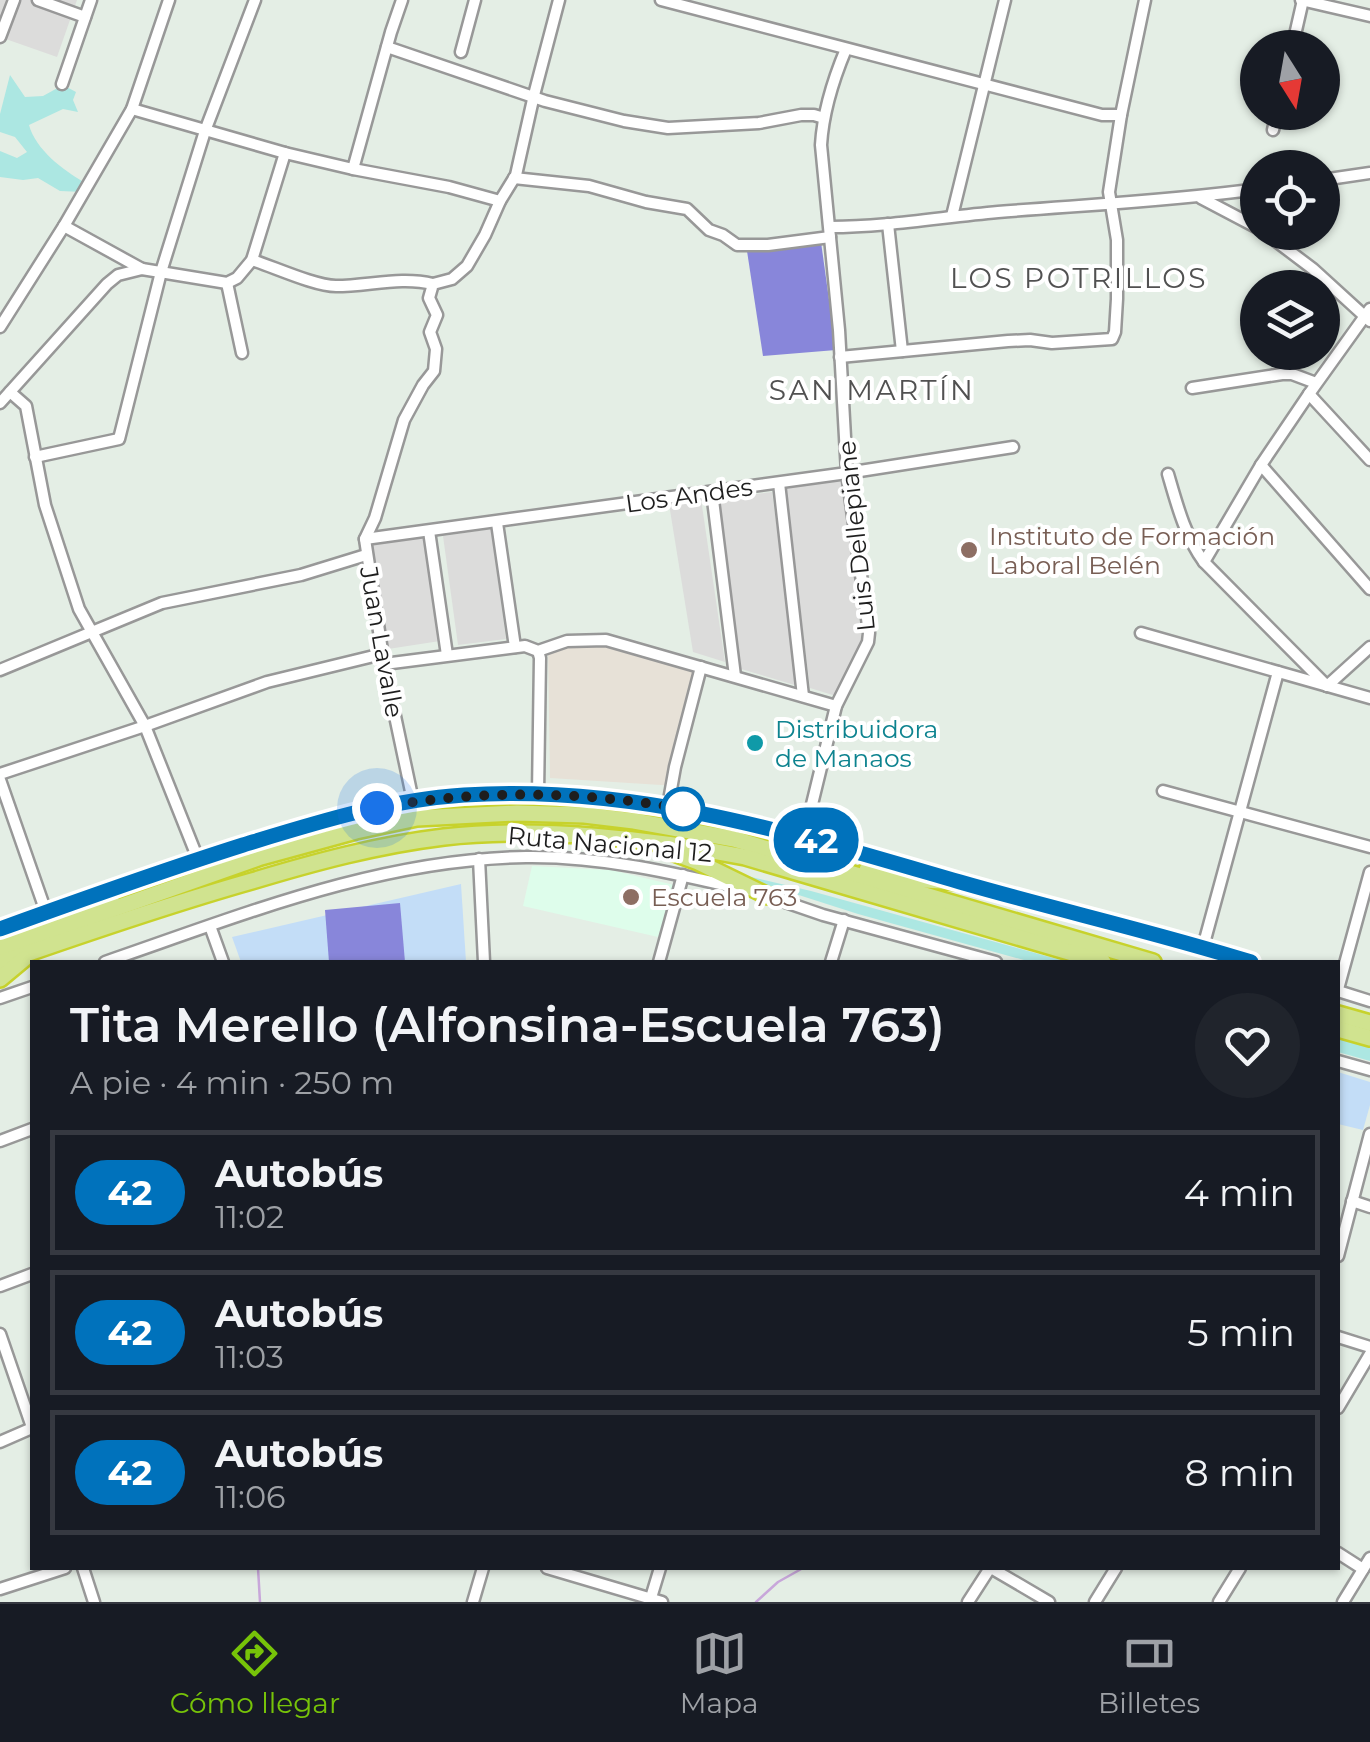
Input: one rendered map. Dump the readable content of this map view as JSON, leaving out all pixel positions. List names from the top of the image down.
{
  "streets": {
    "highway": ["Ruta Nacional 12"],
    "street": ["Los Andes", "Luis Dellepiane", "Juan Lavalle"]
  },
  "crossings": [
    ["Los Andes", "Luis Dellepiane"],
    ["Los Andes", "Juan Lavalle"]
  ],
  "districts": ["LOS POTRILLOS", "SAN MARTÍN"],
  "places": ["Instituto de Formación Laboral Belén", "Distribuidora de Manaos", "Escuela 763"],
  "lines": ["bus line 42"],
  "north": "bottom",
  "page": {
    "on_map": "42",
    "heading": ["Tita Merello (Alfonsina-Escuela 763)", "A pie · 4 min · 250 m"],
    "list": [
      {
        "mark": "42",
        "name": "Autobús",
        "note": "11:02",
        "value": "4 min"
      },
      {
        "mark": "42",
        "name": "Autobús",
        "note": "11:03",
        "value": "5 min"
      },
      {
        "mark": "42",
        "name": "Autobús",
        "note": "11:06",
        "value": "8 min"
      }
    ],
    "tabs": ["Cómo llegar", "Mapa", "Billetes"]
  }
}
